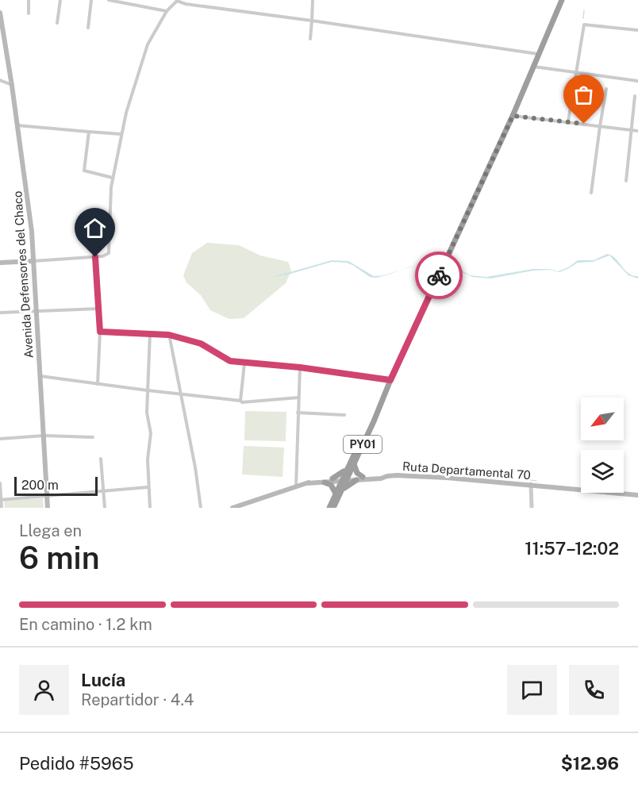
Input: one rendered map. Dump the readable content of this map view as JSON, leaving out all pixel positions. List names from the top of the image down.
{
  "streets": {
    "highway": ["PY01"],
    "main road": ["Avenida Defensores del Chaco", "Ruta Departamental 70"]
  },
  "crossings": [
    ["PY01", "Ruta Departamental 70"]
  ],
  "scale_bar": "200 m",
  "north": "bottom left",
  "page": {
    "scale": "200 m",
    "heading": ["6 min", "Llega en", "11:57–12:02"],
    "panel": [
      "Lucía",
      "Repartidor · 4.4",
      "Pedido #5965",
      "$12.96"
    ],
    "bar": "En camino · 1.2 km"
  }
}
